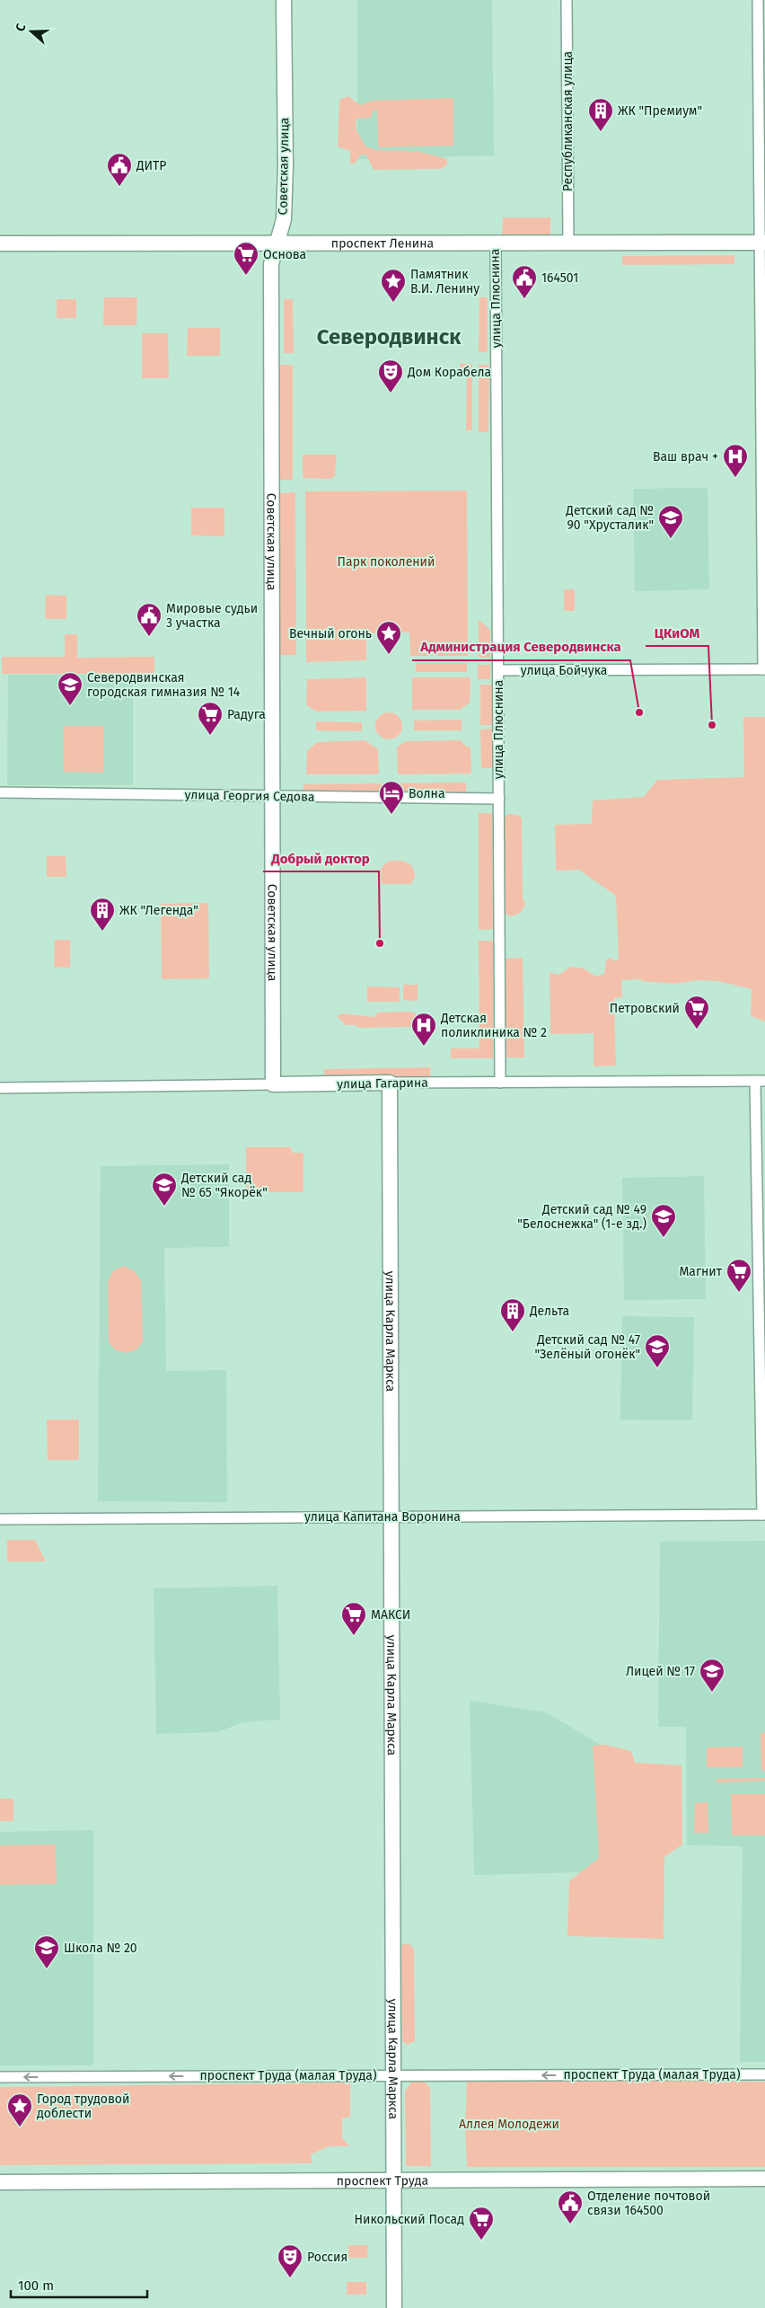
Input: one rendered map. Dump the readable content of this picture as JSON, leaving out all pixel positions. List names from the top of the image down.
{
  "streets": {
    "street": [
      "Республиканская улица",
      "Советская улица",
      "проспект Ленина",
      "улица Плюснина",
      "улица Бойчука",
      "улица Георгия Седова",
      "улица Гагарина",
      "улица Карла Маркса",
      "улица Капитана Воронина",
      "проспект Труда (малая Труда)",
      "проспект Труда"
    ]
  },
  "crossings": [
    ["Республиканская улица", "проспект Ленина"],
    ["Советская улица", "проспект Ленина"],
    ["Советская улица", "улица Георгия Седова"],
    ["Советская улица", "улица Гагарина"],
    ["проспект Ленина", "улица Плюснина"],
    ["улица Плюснина", "улица Бойчука"],
    ["улица Плюснина", "улица Георгия Седова"],
    ["улица Плюснина", "улица Гагарина"],
    ["улица Гагарина", "улица Карла Маркса"],
    ["улица Карла Маркса", "улица Капитана Воронина"],
    ["улица Карла Маркса", "проспект Труда (малая Труда)"],
    ["улица Карла Маркса", "проспект Труда"]
  ],
  "one_way": ["проспект Труда (малая Труда)"],
  "districts": ["Северодвинск"],
  "parks": ["Парк поколений", "Аллея Молодежи"],
  "places": {
    "building": ["ЖК \"Премиум\"", "ЖК \"Легенда\"", "Дельта"],
    "public building": [
      "ДИТР",
      "164501",
      "Мировые судьи 3 участка",
      "Отделение почтовой связи 164500"
    ],
    "supermarket": [
      "Основа",
      "Радуга",
      "Петровский",
      "Магнит",
      "МАКСИ",
      "Никольский Посад"
    ],
    "place": ["Памятник В.И. Ленину", "Вечный огонь", "Город трудовой доблести"],
    "theatre": ["Дом Корабела", "Россия"],
    "hospital": ["Ваш врач +", "Детская поликлиника № 2"],
    "school or university": [
      "Детский сад № 90 \"Хрусталик\"",
      "Северодвинская городская гимназия № 14",
      "Детский сад № 65 \"Якорёк\"",
      "Детский сад № 49 \"Белоснежка\" (1-е зд.)",
      "Детский сад № 47 \"Зелёный огонёк\"",
      "Лицей № 17",
      "Школа № 20"
    ],
    "other": ["Администрация Северодвинска", "ЦКиОМ", "Добрый доктор"],
    "hotel": ["Волна"]
  },
  "scale_bar": "100 m",
  "north": "left"
}
